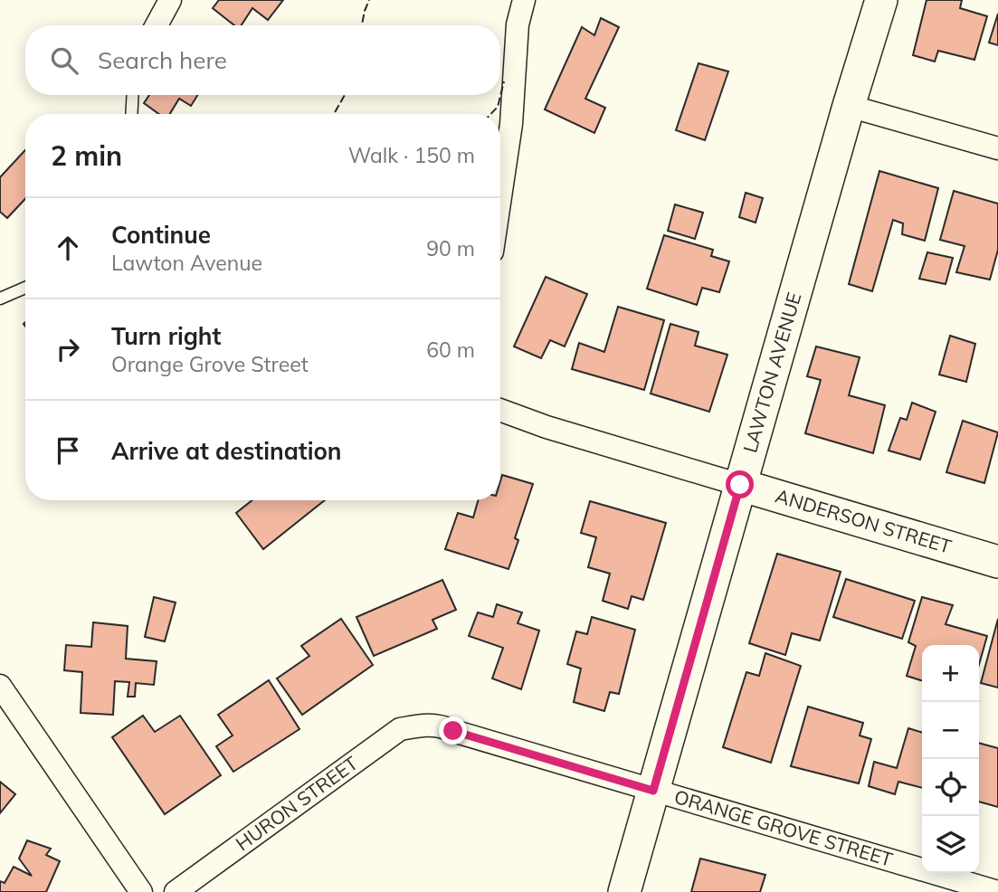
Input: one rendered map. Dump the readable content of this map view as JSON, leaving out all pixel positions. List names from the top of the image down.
{
  "streets": {
    "street": [
      "LAWTON AVENUE",
      "ANDERSON STREET",
      "HURON STREET",
      "ORANGE GROVE STREET"
    ]
  },
  "crossings": [
    ["LAWTON AVENUE", "ANDERSON STREET"],
    ["LAWTON AVENUE", "ORANGE GROVE STREET"],
    ["HURON STREET", "ORANGE GROVE STREET"]
  ],
  "page": {
    "search": "Search here",
    "heading": ["2 min", "Walk · 150 m"],
    "list": [
      ["Continue", "Lawton Avenue", "90 m"],
      ["Turn right", "Orange Grove Street", "60 m"],
      "Arrive at destination"
    ],
    "map_buttons": ["+", "−"]
  }
}
